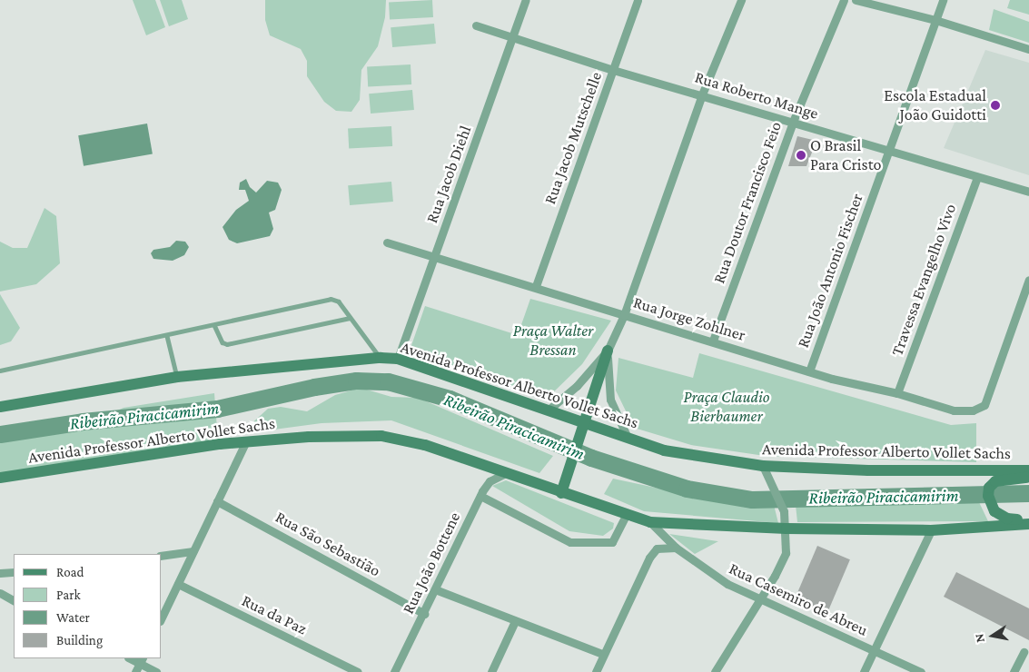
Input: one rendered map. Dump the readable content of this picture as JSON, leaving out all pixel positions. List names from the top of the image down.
{
  "streets": {
    "main road": ["Avenida Professor Alberto Vollet Sachs"],
    "street": [
      "Rua Roberto Mange",
      "Rua Jacob Mutschelle",
      "Rua Jacob Diehl",
      "Rua Doutor Francisco Feio",
      "Rua João Antonio Fischer",
      "Travessa Evangelho Vivo",
      "Rua Jorge Zohlner",
      "Rua São Sebastião",
      "Rua João Bottene",
      "Rua Casemiro de Abreu",
      "Rua da Paz"
    ]
  },
  "crossings": [
    ["Rua Roberto Mange", "Rua Jacob Mutschelle"],
    ["Rua Roberto Mange", "Rua Jacob Diehl"],
    ["Rua Roberto Mange", "Rua Doutor Francisco Feio"],
    ["Rua Roberto Mange", "Rua João Antonio Fischer"],
    ["Rua Roberto Mange", "Travessa Evangelho Vivo"],
    ["Rua Jacob Mutschelle", "Rua Jorge Zohlner"],
    ["Rua Jacob Diehl", "Rua Jorge Zohlner"],
    ["Rua Jacob Diehl", "Avenida Professor Alberto Vollet Sachs"],
    ["Rua Doutor Francisco Feio", "Rua Jorge Zohlner"],
    ["Rua João Antonio Fischer", "Rua Jorge Zohlner"],
    ["Travessa Evangelho Vivo", "Rua Jorge Zohlner"],
    ["Avenida Professor Alberto Vollet Sachs", "Rua João Bottene"],
    ["Avenida Professor Alberto Vollet Sachs", "Rua Casemiro de Abreu"],
    ["Rua São Sebastião", "Rua João Bottene"]
  ],
  "water": ["Ribeirão Piracicamirim"],
  "parks": ["Praça Walter Bressan", "Praça Claudio Bierbaumer"],
  "places": ["Escola Estadual João Guidotti", "O Brasil Para Cristo"],
  "legend": [
    "Road",
    "Park",
    "Water",
    "Building"
  ],
  "north": "left"
}
